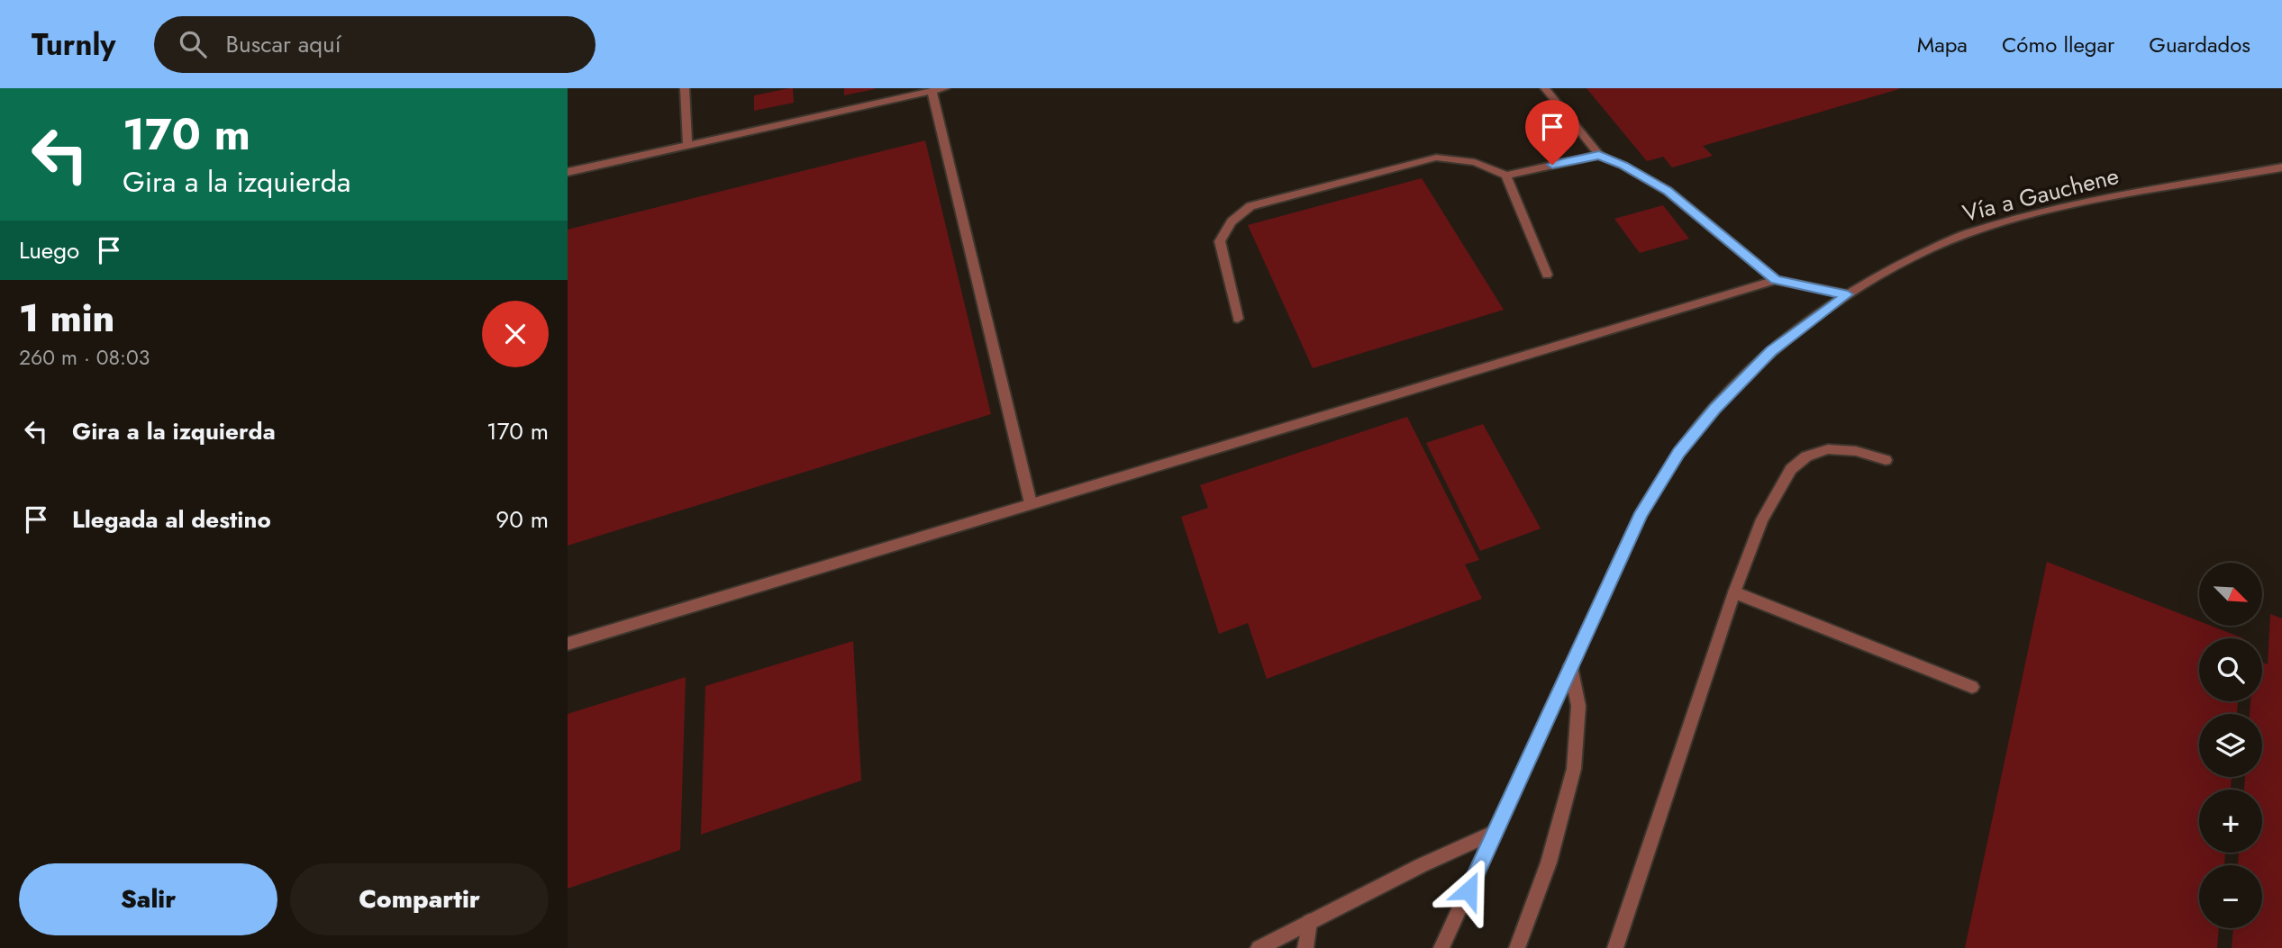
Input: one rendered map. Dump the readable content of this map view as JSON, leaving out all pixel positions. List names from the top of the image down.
{
  "streets": {
    "street": ["Vía a Gauchene"]
  },
  "north": "bottom right",
  "page": {
    "header": "Turnly",
    "search": "Buscar aquí",
    "nav": ["Mapa", "Cómo llegar", "Guardados"],
    "turn": ["170 m", "Gira a la izquierda"],
    "then": "Luego",
    "heading": ["1 min", "260 m · 08:03"],
    "list": [
      {
        "name": "Gira a la izquierda",
        "value": "170 m"
      },
      {
        "name": "Llegada al destino",
        "value": "90 m"
      }
    ],
    "map_buttons": ["+", "−"],
    "buttons": ["Salir", "Compartir"]
  }
}
